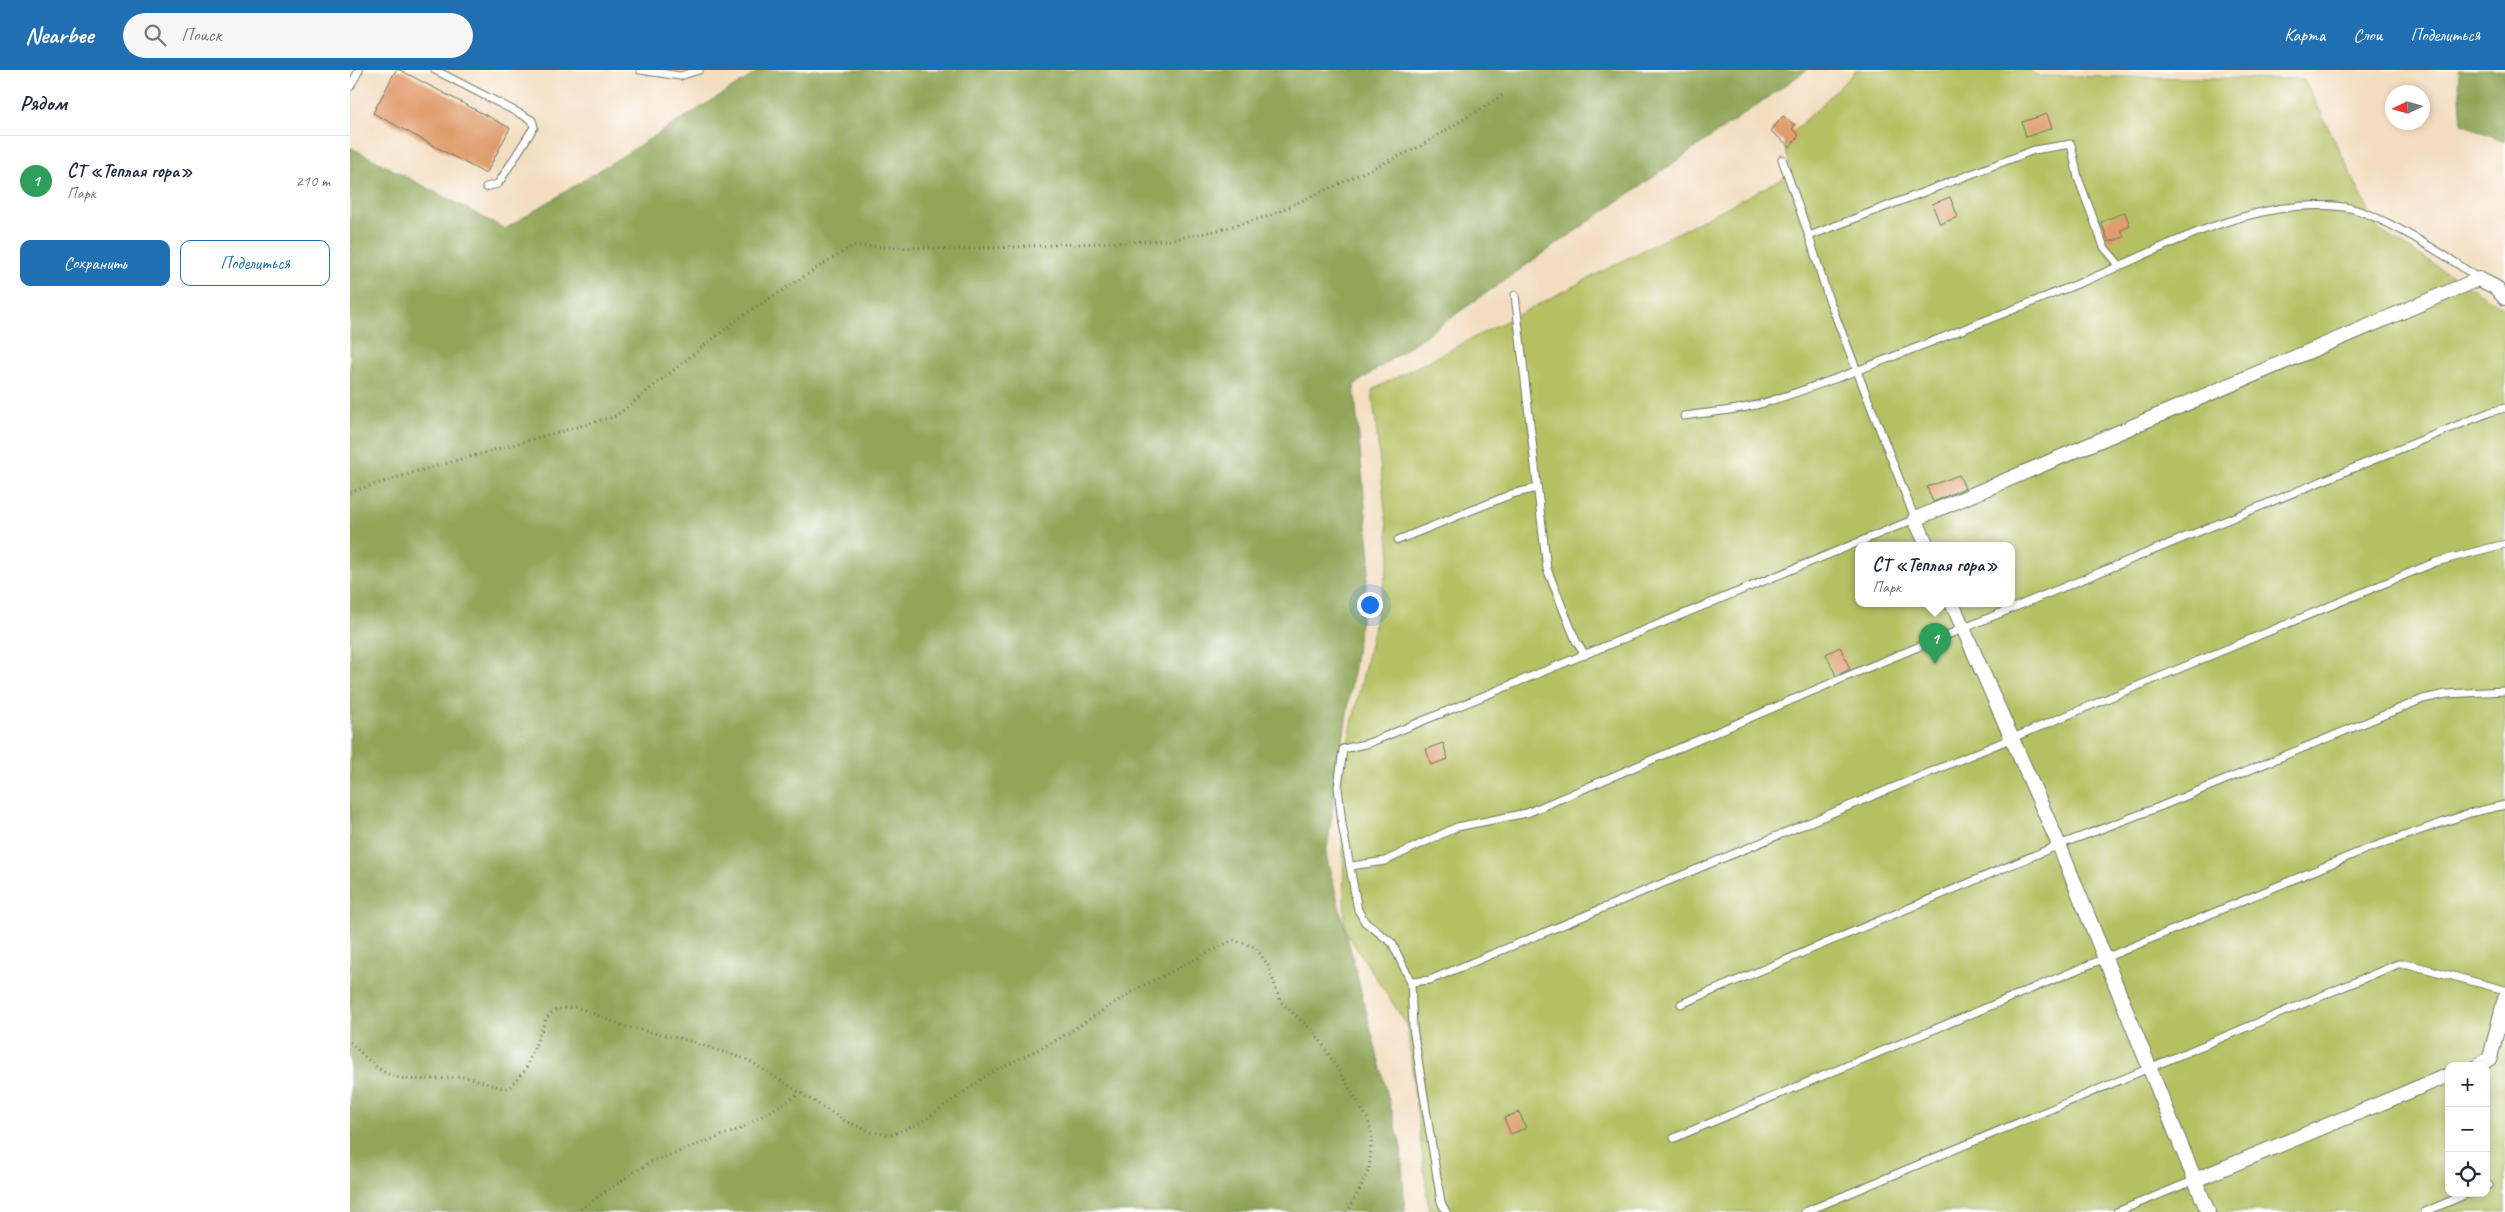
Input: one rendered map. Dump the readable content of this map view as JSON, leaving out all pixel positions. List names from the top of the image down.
{
  "north": "left",
  "page": {
    "header": "Nearbee",
    "search": "Поиск",
    "nav": ["Карта", "Слои", "Поделиться"],
    "heading": "Рядом",
    "list": [
      {
        "mark": "1",
        "name": "СТ «Теплая гора»",
        "note": "Парк",
        "value": "210 m"
      }
    ],
    "buttons": ["Сохранить", "Поделиться"],
    "popup": ["СТ «Теплая гора»", "Парк"],
    "pins": "1",
    "map_buttons": ["+", "−"]
  }
}
